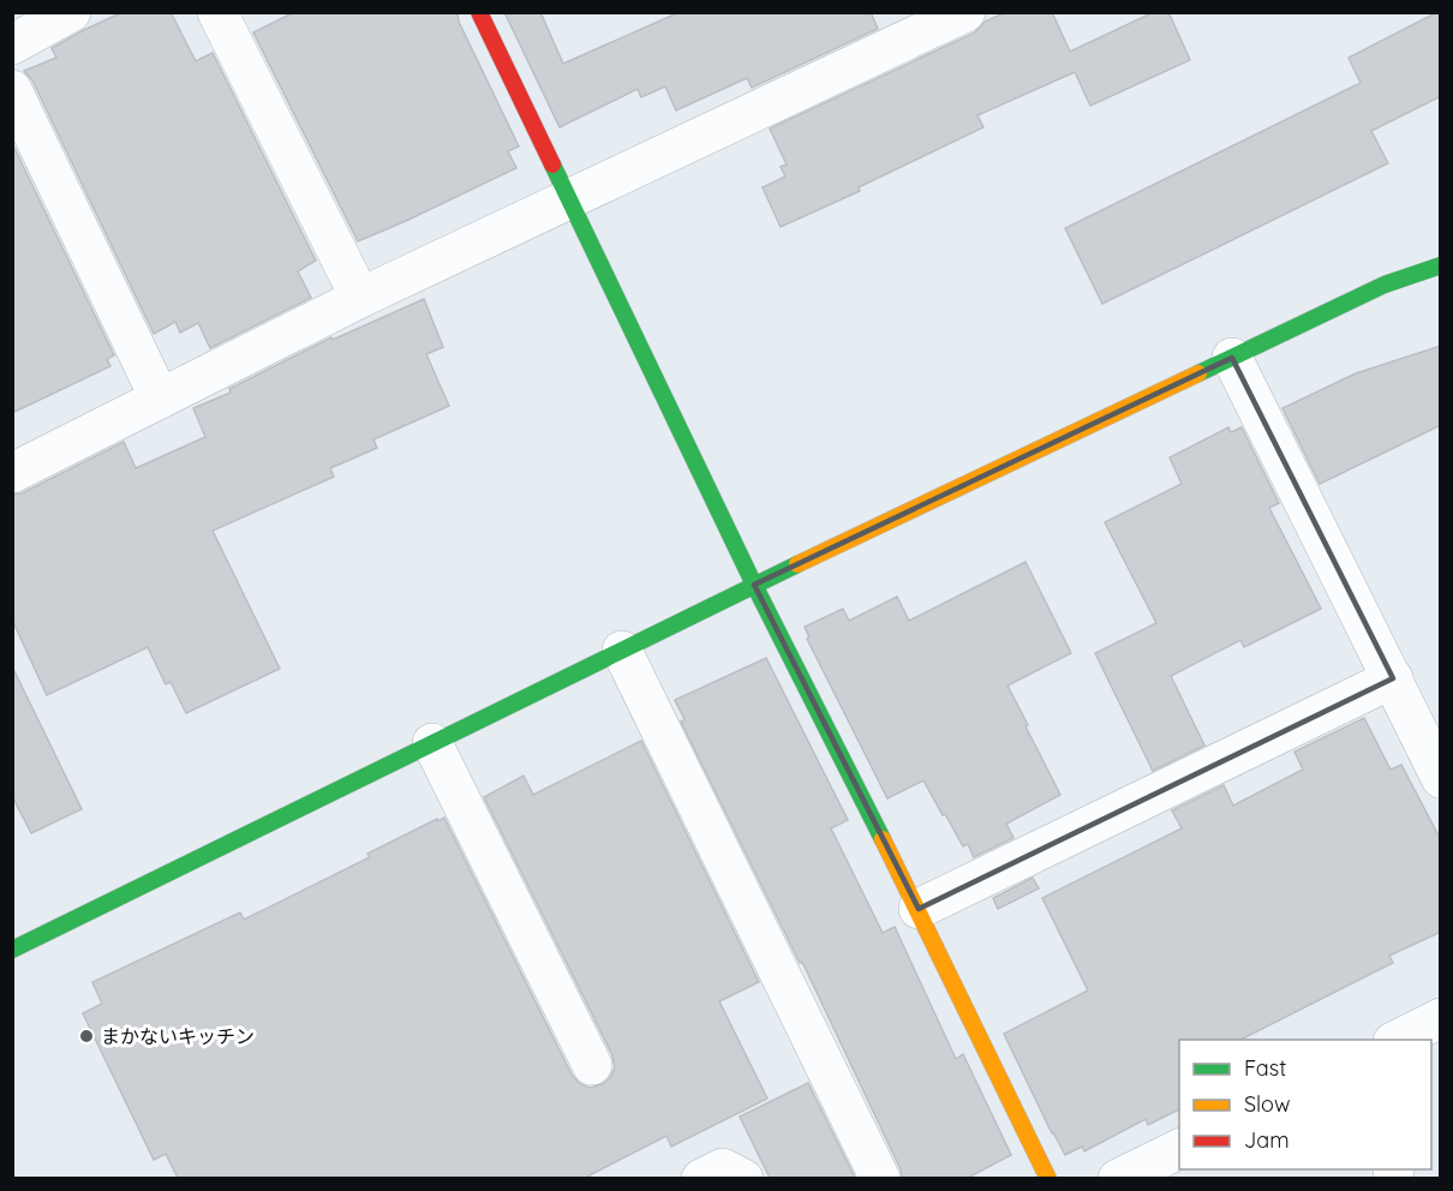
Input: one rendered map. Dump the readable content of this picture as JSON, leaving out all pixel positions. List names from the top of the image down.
{
  "places": ["まかないキッチン"],
  "legend": ["Fast", "Slow", "Jam"]
}
